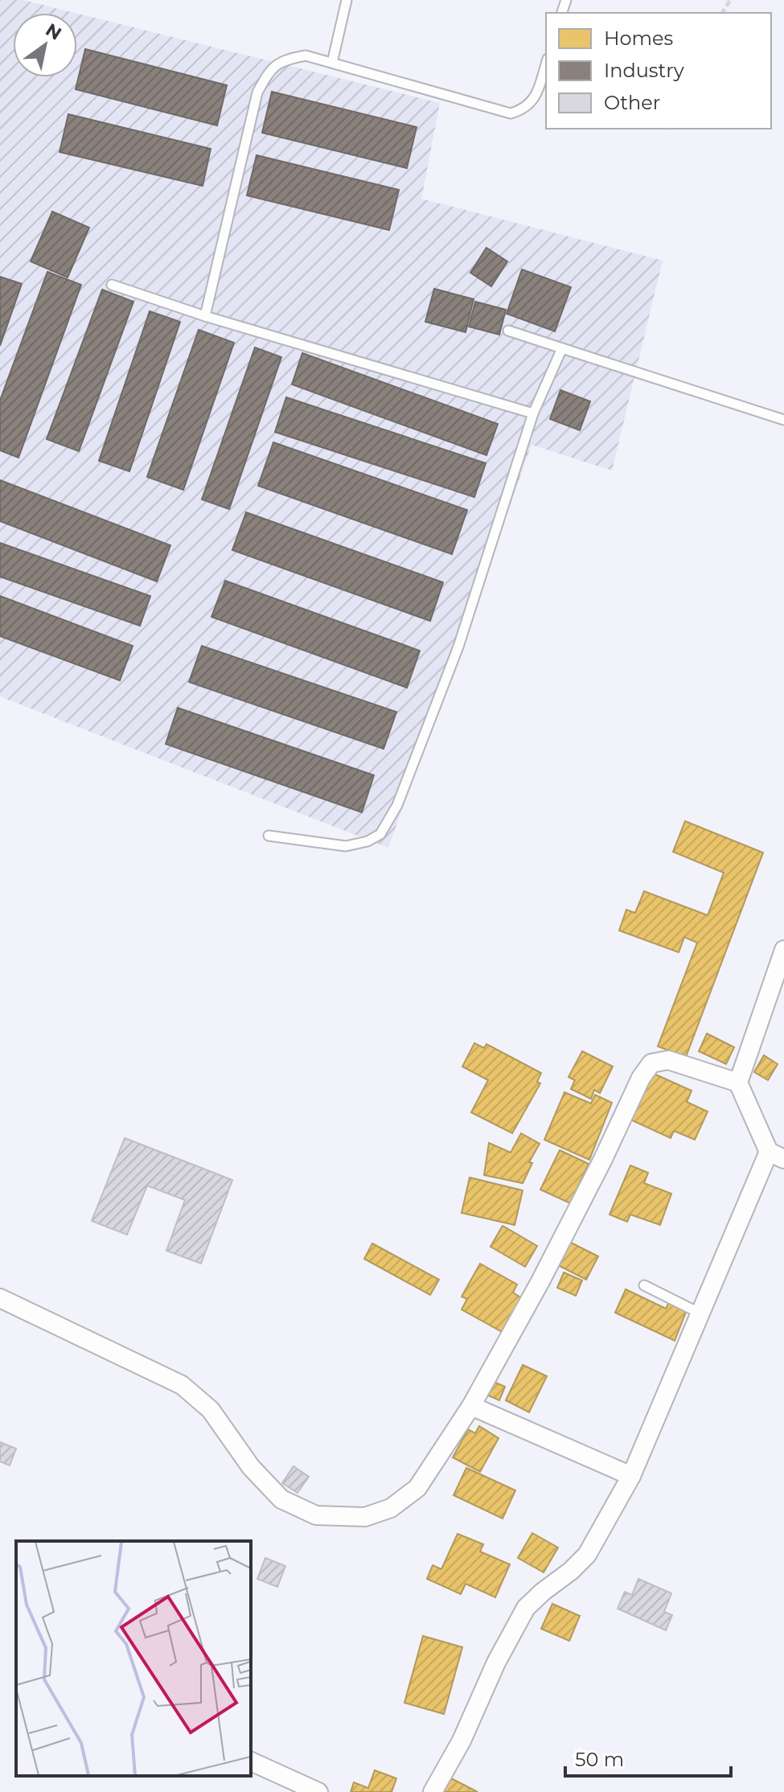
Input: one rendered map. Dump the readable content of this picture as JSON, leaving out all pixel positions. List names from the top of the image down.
{
  "legend": ["Homes", "Industry", "Other"],
  "scale_bar": "50 m",
  "north": "top right"
}
